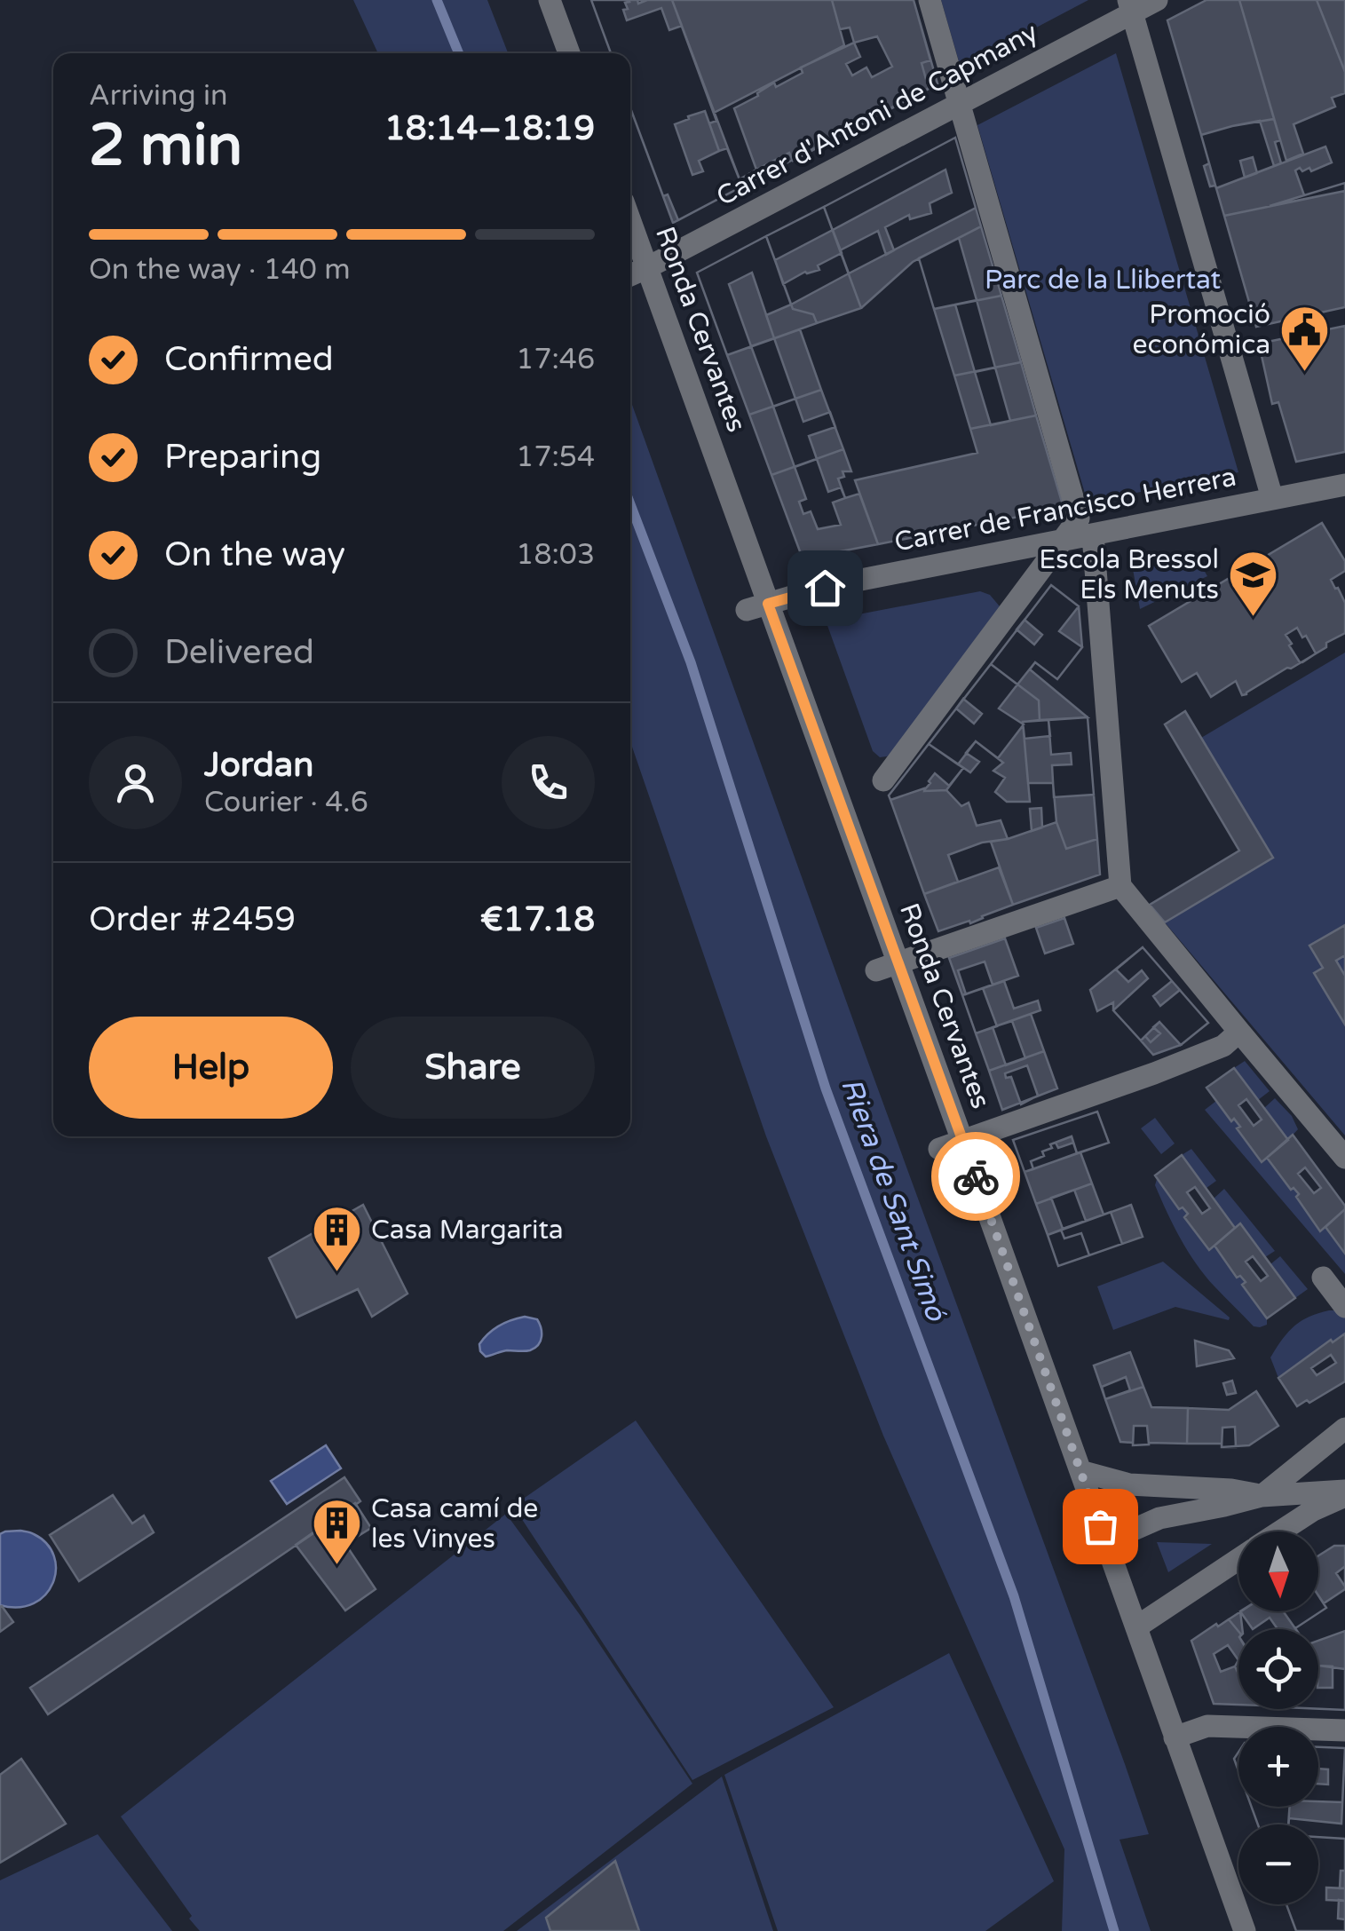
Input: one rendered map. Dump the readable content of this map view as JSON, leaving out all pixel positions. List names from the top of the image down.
{
  "streets": {
    "street": ["Carrer d'Antoni de Capmany", "Ronda Cervantes", "Carrer de Francisco Herrera"]
  },
  "crossings": [
    ["Carrer d'Antoni de Capmany", "Ronda Cervantes"],
    ["Ronda Cervantes", "Carrer de Francisco Herrera"]
  ],
  "water": ["Riera de Sant Simó"],
  "parks": ["Parc de la Llibertat"],
  "places": {
    "public building": ["Promoció económica"],
    "school or university": ["Escola Bressol Els Menuts"],
    "building": ["Casa Margarita", "Casa camí de les Vinyes"]
  },
  "north": "bottom",
  "page": {
    "heading": ["2 min", "Arriving in", "18:14–18:19"],
    "panel": [
      "Jordan",
      "Courier · 4.6",
      "Order #2459",
      "€17.18"
    ],
    "bar": "On the way · 140 m",
    "list": [
      ["Confirmed", "17:46"],
      ["Preparing", "17:54"],
      ["On the way", "18:03"],
      "Delivered"
    ],
    "buttons": ["Help", "Share"],
    "map_buttons": ["+", "−"]
  }
}
